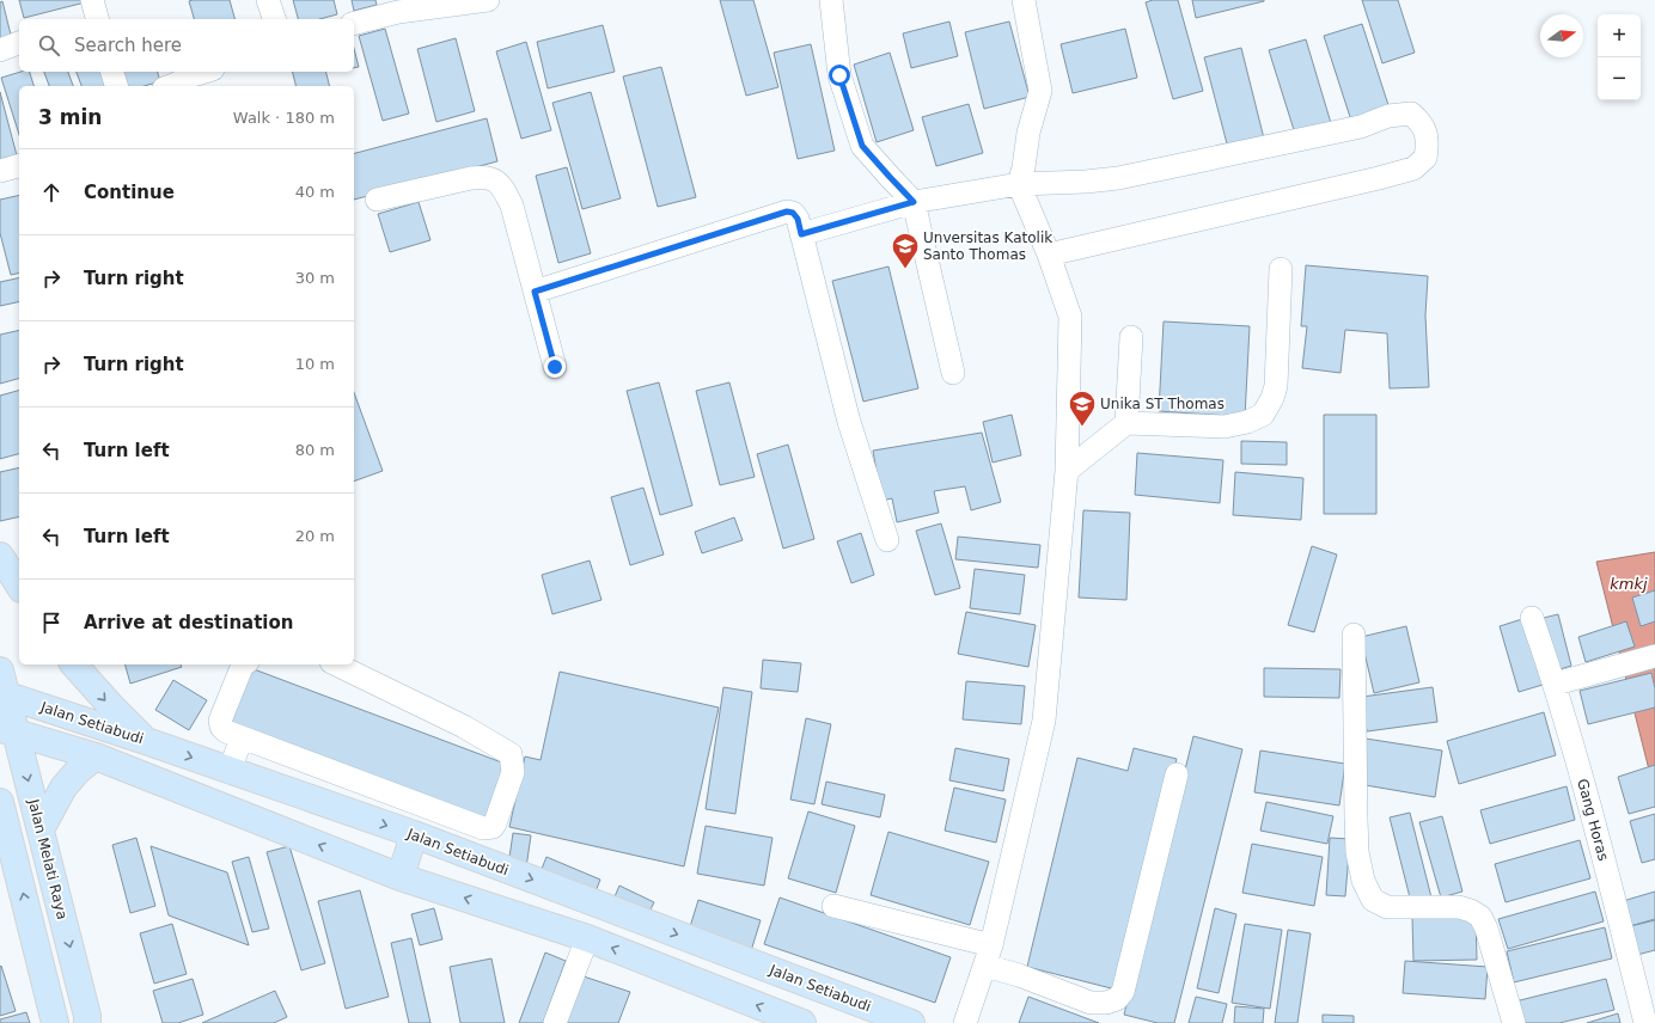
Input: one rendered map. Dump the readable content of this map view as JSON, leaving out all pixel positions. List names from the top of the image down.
{
  "streets": {
    "main road": ["Jalan Setiabudi", "Jalan Melati Raya"],
    "street": ["Gang Horas"]
  },
  "crossings": [
    ["Jalan Setiabudi", "Jalan Melati Raya"]
  ],
  "water": ["kmkj"],
  "places": {
    "school or university": ["Unversitas Katolik Santo Thomas", "Unika ST Thomas"]
  },
  "north": "right",
  "page": {
    "map_buttons": ["+", "−"],
    "search": "Search here",
    "heading": ["3 min", "Walk · 180 m"],
    "list": [
      ["Continue", "40 m"],
      ["Turn right", "30 m"],
      ["Turn right", "10 m"],
      ["Turn left", "80 m"],
      ["Turn left", "20 m"],
      "Arrive at destination"
    ]
  }
}
